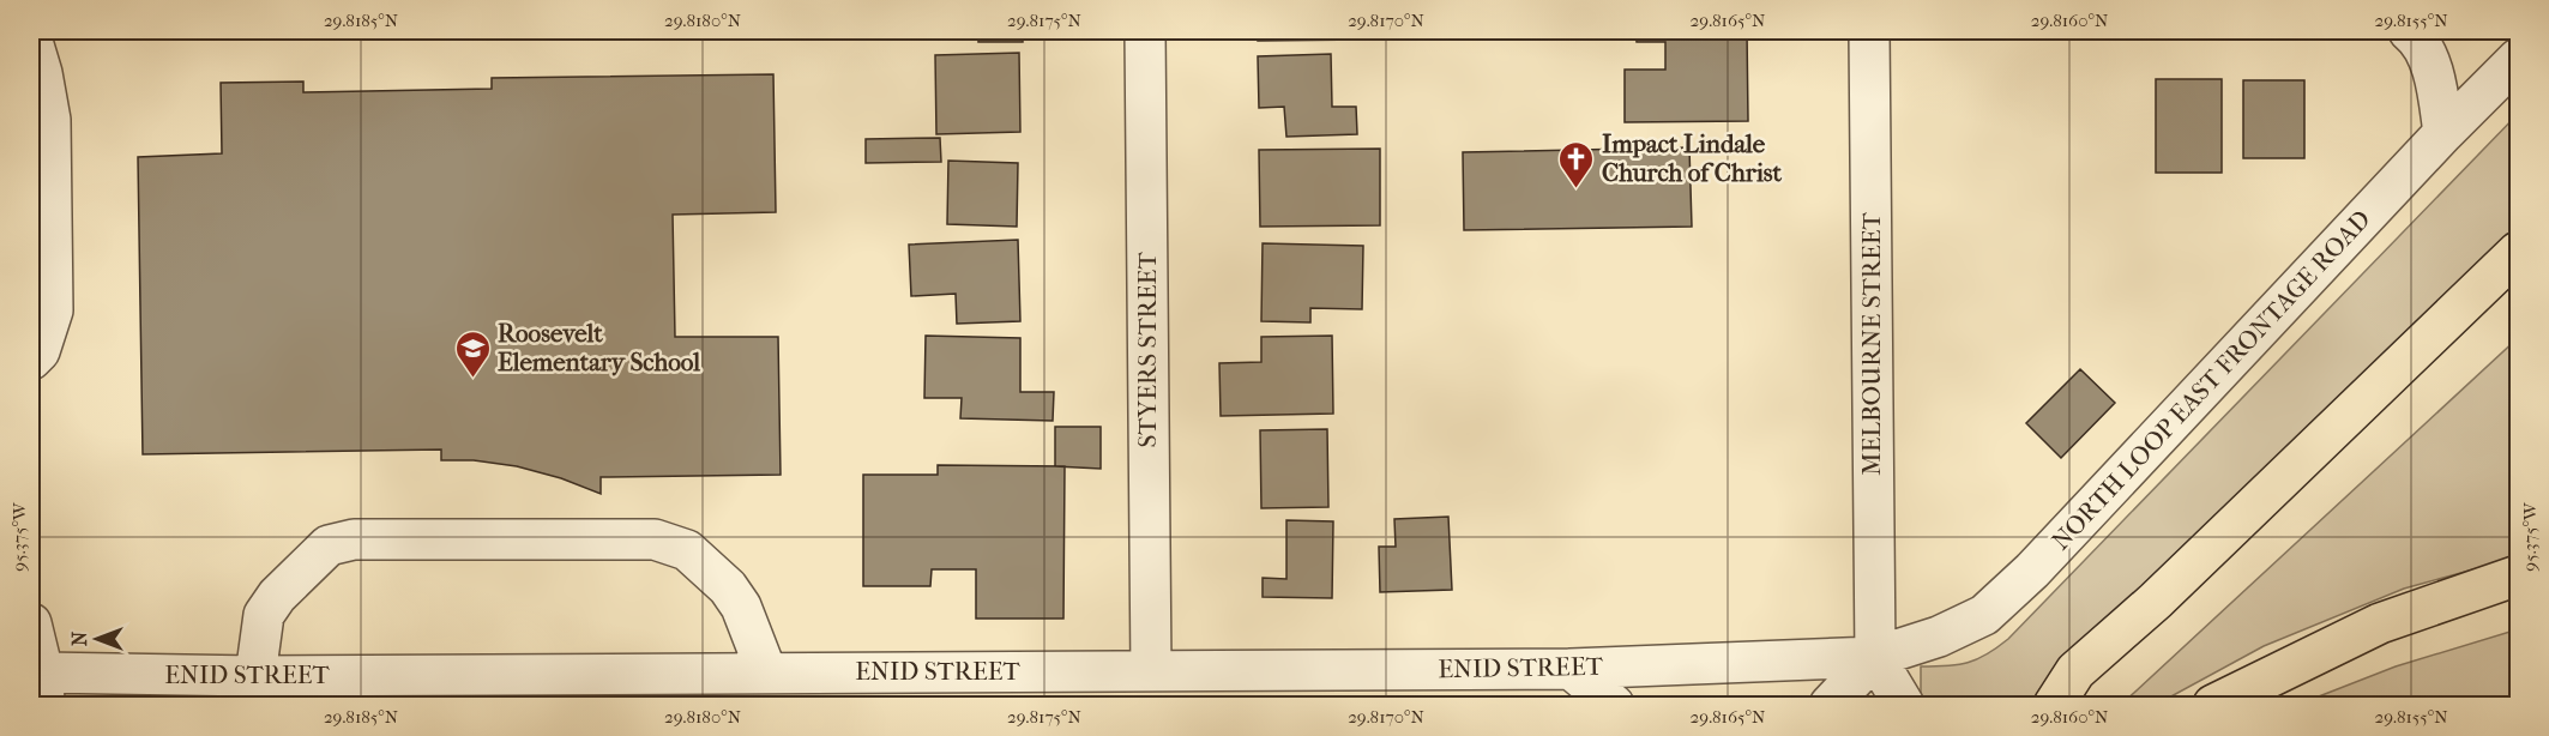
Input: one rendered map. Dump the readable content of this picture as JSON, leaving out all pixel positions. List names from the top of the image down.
{
  "streets": {
    "street": [
      "MELBOURNE STREET",
      "STYERS STREET",
      "NORTH LOOP EAST FRONTAGE ROAD",
      "ENID STREET"
    ]
  },
  "crossings": [
    ["MELBOURNE STREET", "NORTH LOOP EAST FRONTAGE ROAD"],
    ["MELBOURNE STREET", "ENID STREET"],
    ["STYERS STREET", "ENID STREET"],
    ["NORTH LOOP EAST FRONTAGE ROAD", "ENID STREET"]
  ],
  "places": {
    "church": ["Impact Lindale Church of Christ"],
    "school or university": ["Roosevelt Elementary School"]
  },
  "north": "left",
  "coordinates": [
    "29.8185°N",
    "29.8180°N",
    "29.8175°N",
    "29.8170°N",
    "29.8165°N",
    "29.8160°N",
    "29.8155°N",
    "95.375°W"
  ]
}
